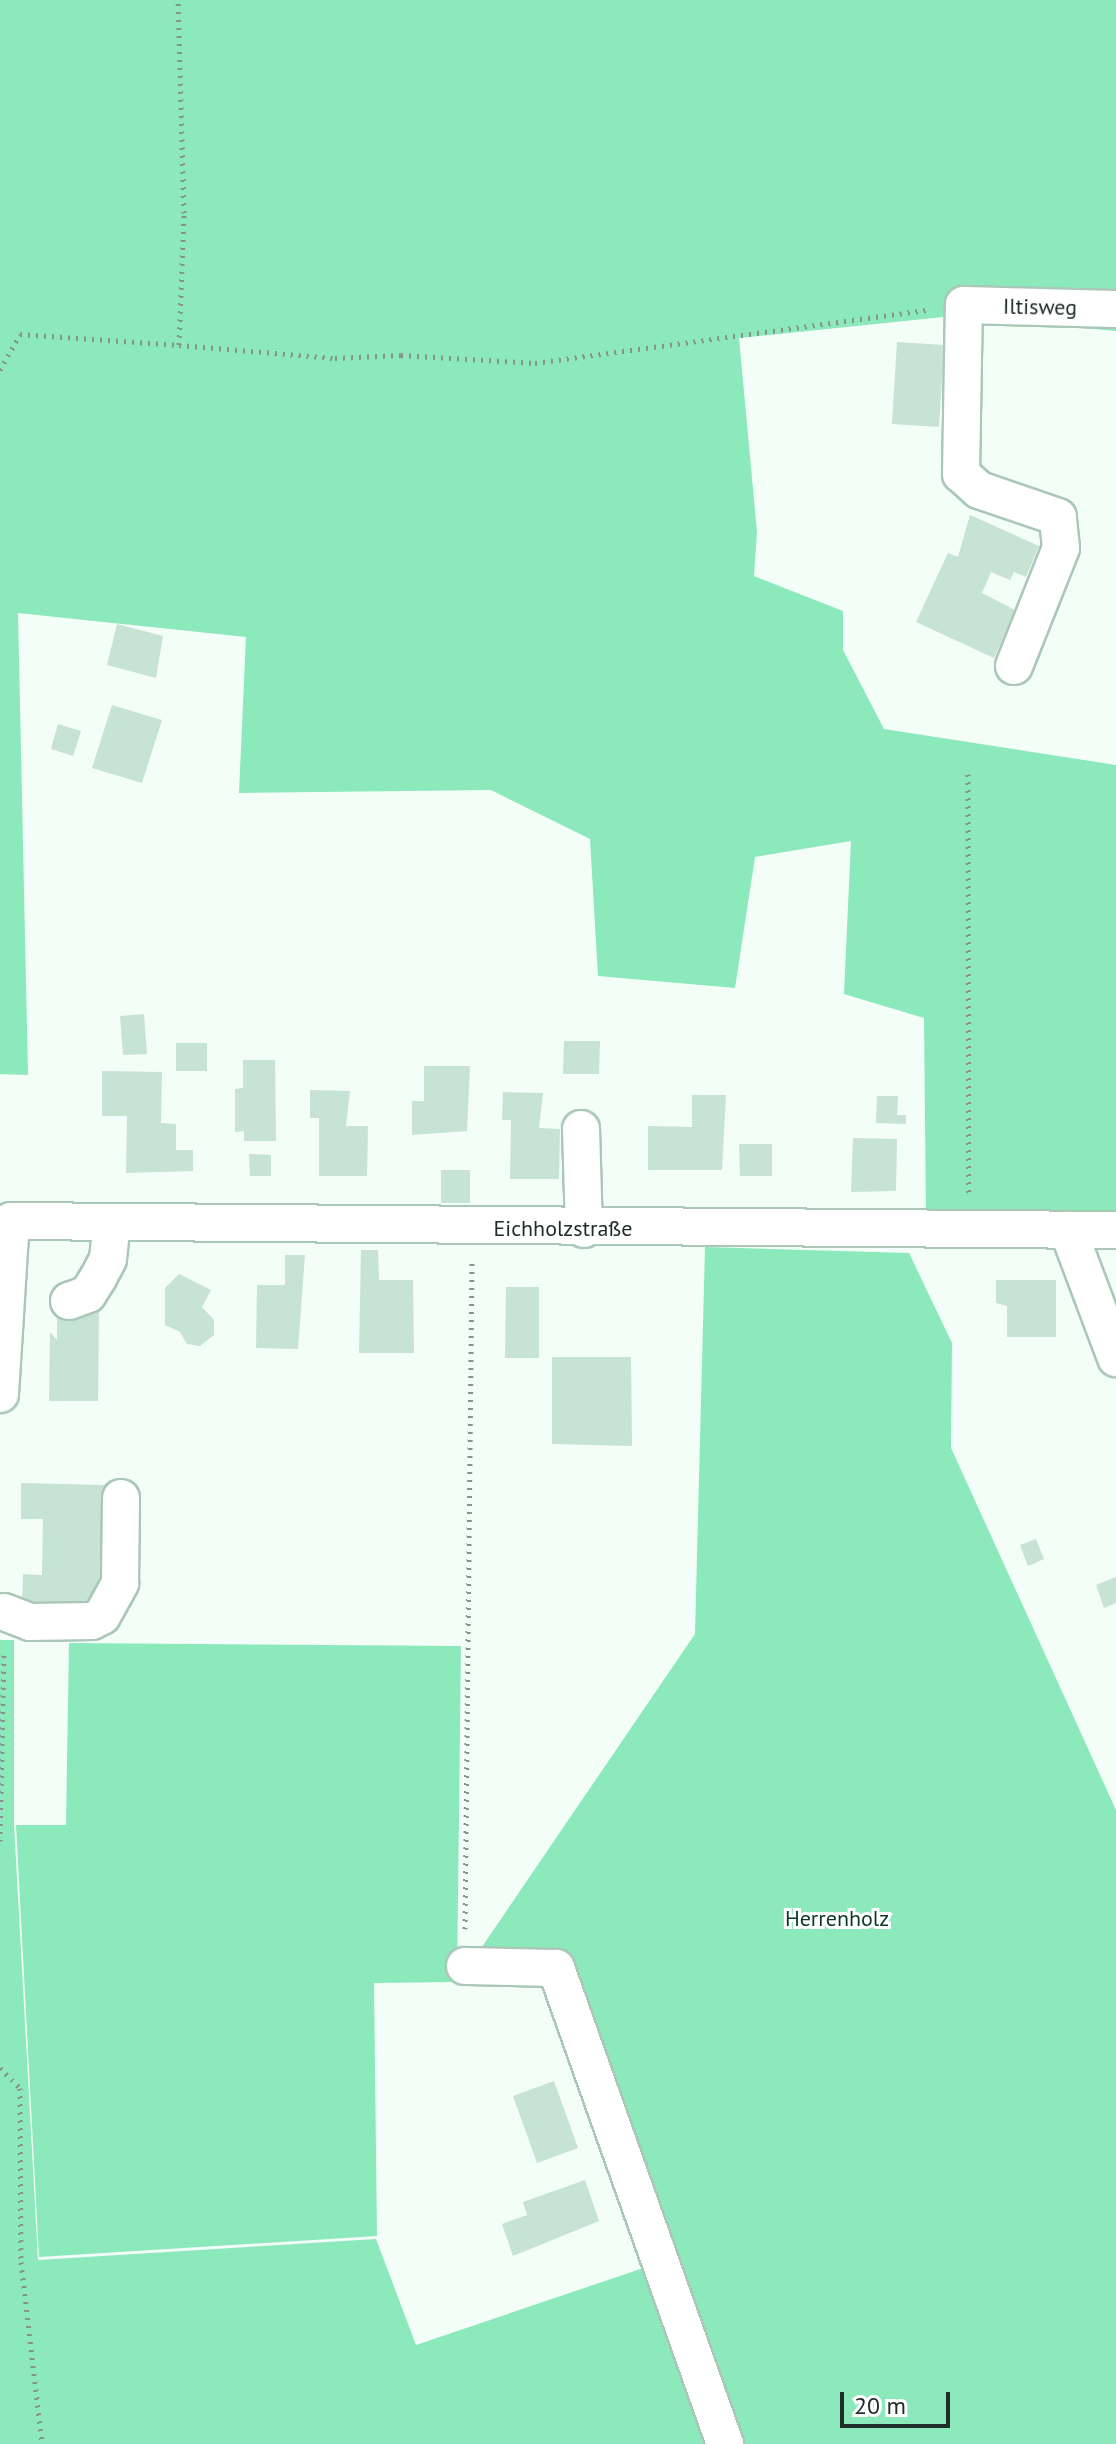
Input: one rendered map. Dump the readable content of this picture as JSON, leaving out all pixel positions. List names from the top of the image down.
{
  "streets": {
    "street": ["Iltisweg", "Eichholzstraße"]
  },
  "parks": ["Herrenholz"],
  "scale_bar": "20 m"
}
